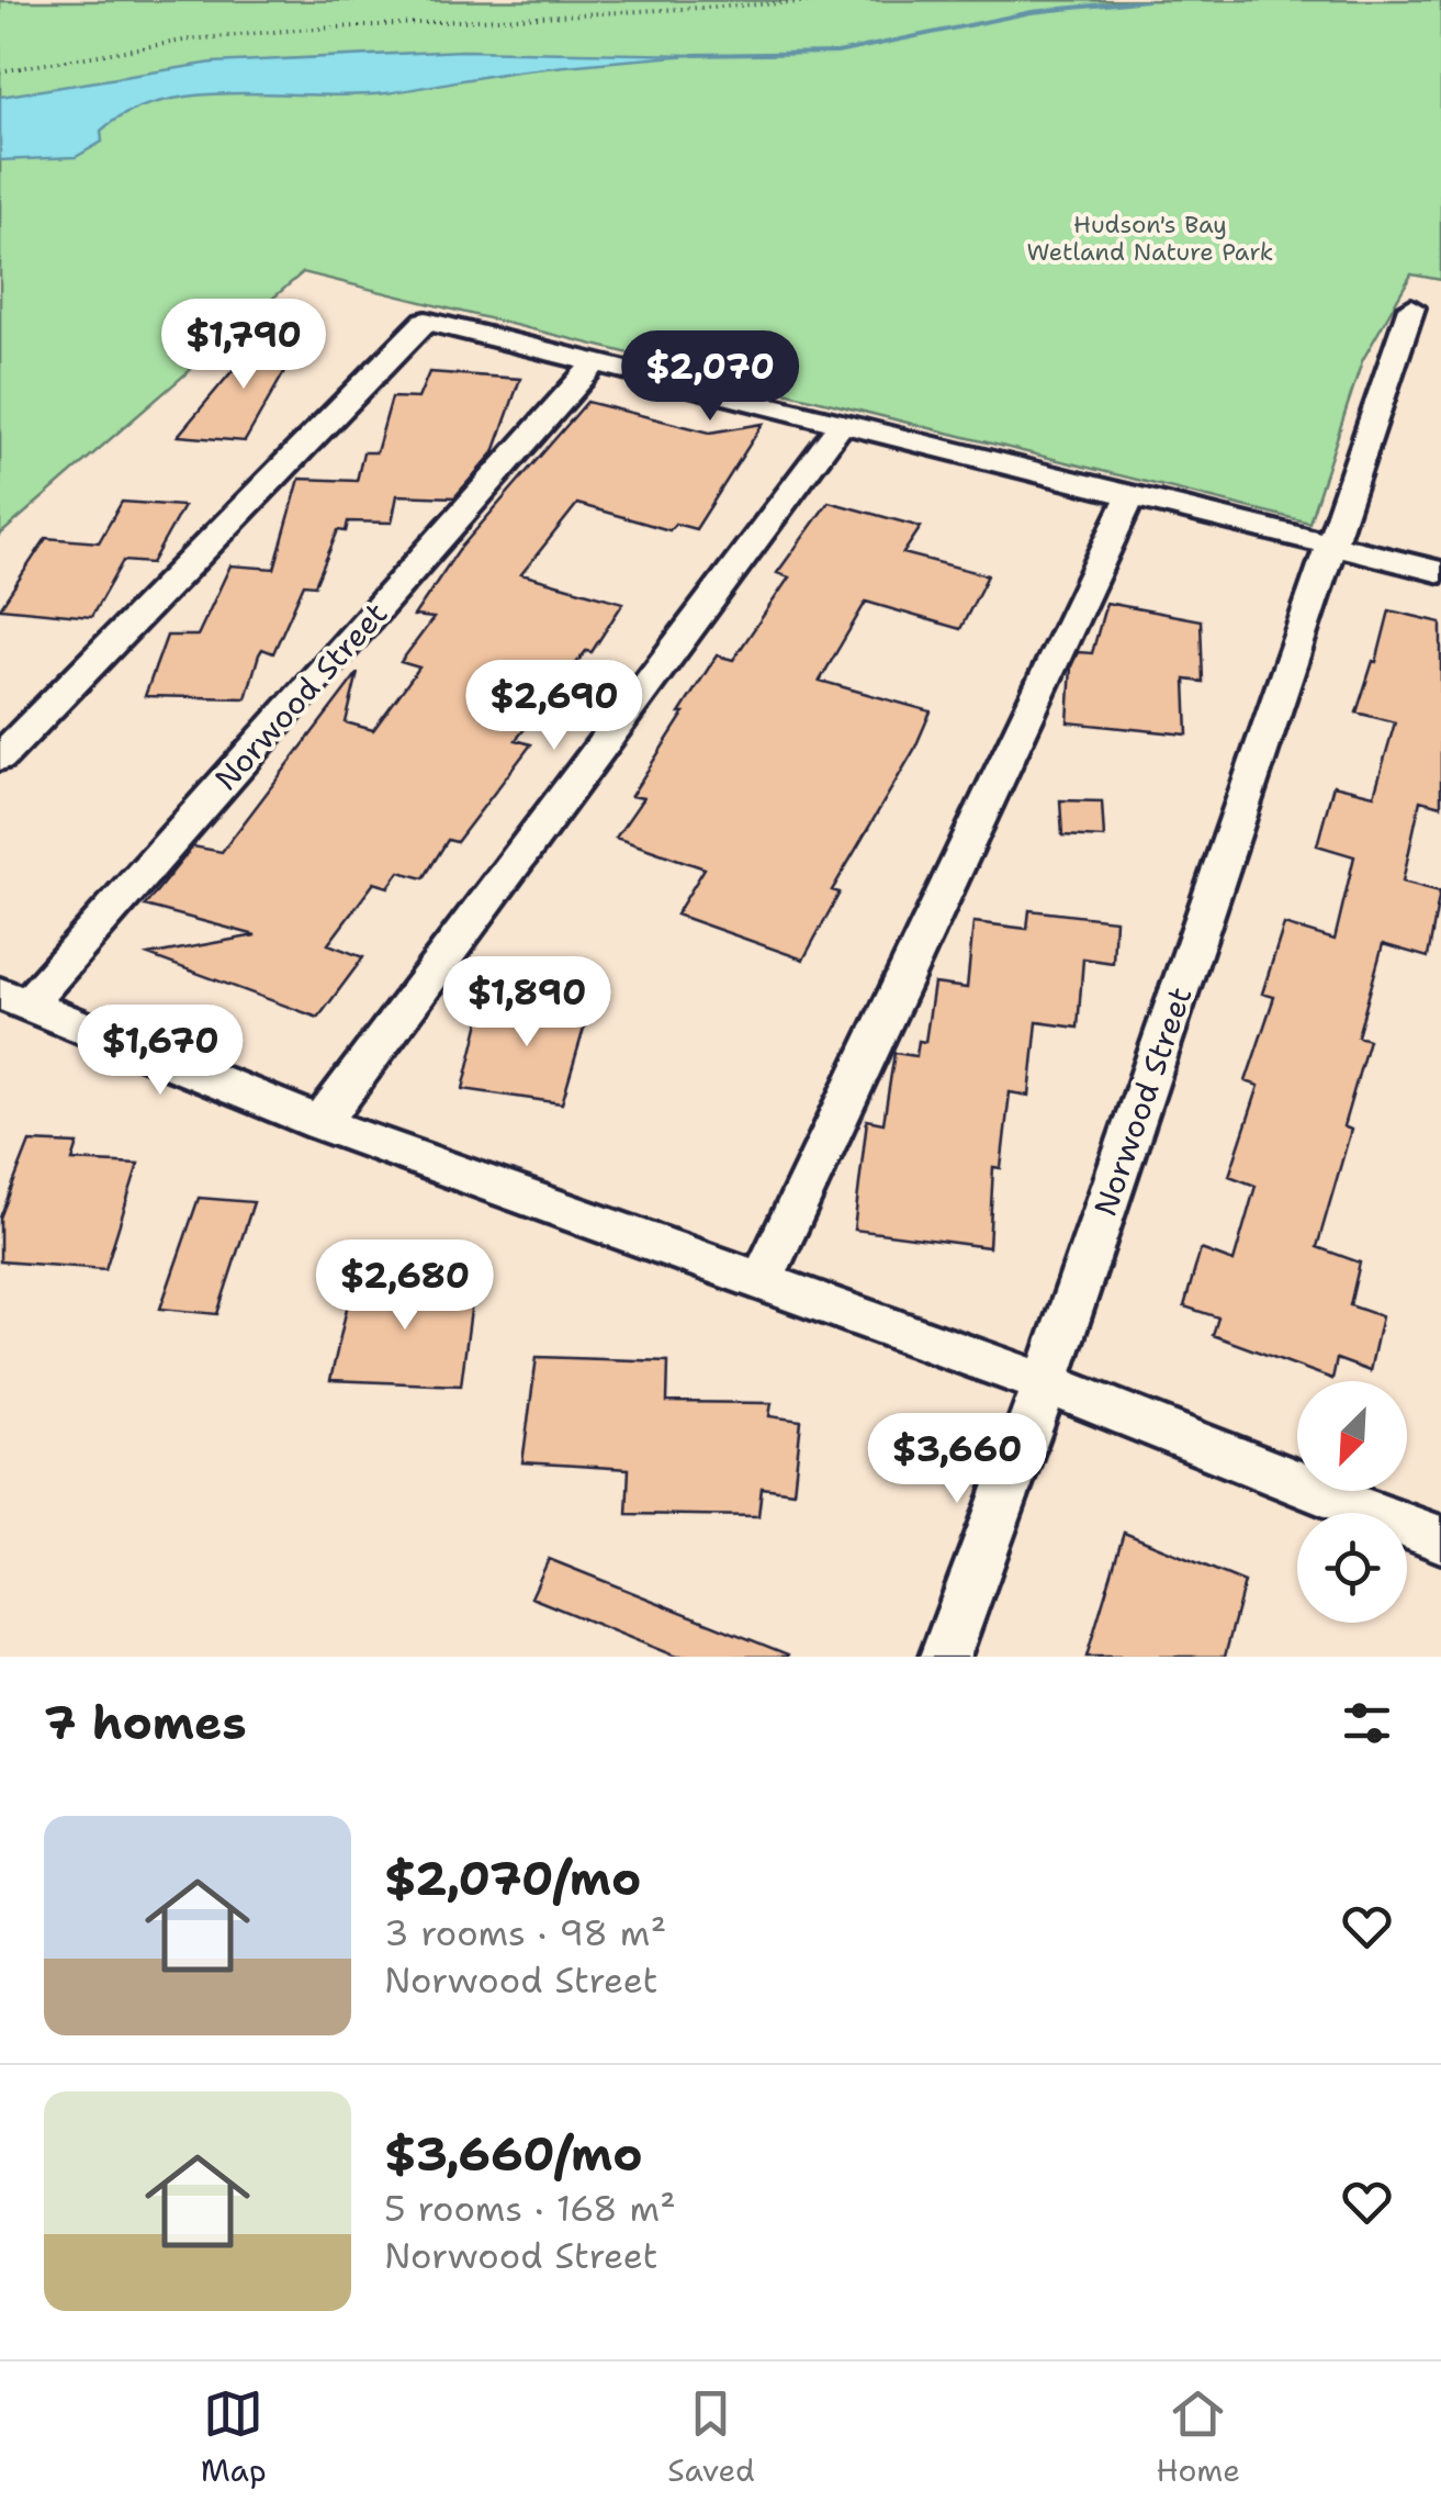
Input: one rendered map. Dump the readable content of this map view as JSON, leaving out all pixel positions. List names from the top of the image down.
{
  "streets": {
    "street": ["Norwood Street"]
  },
  "parks": ["Hudson's Bay Wetland Nature Park"],
  "north": "bottom left",
  "page": {
    "price": [
      "$1,790",
      "$2,070",
      "$2,690",
      "$1,890",
      "$1,670",
      "$2,680",
      "$3,660"
    ],
    "heading": "7 homes",
    "list": [
      {
        "name": "$2,070/mo",
        "note": "3 rooms · 98 m² · Norwood Street"
      },
      {
        "name": "$3,660/mo",
        "note": "5 rooms · 168 m² · Norwood Street"
      }
    ],
    "tabs": ["Map", "Saved", "Home"]
  }
}
